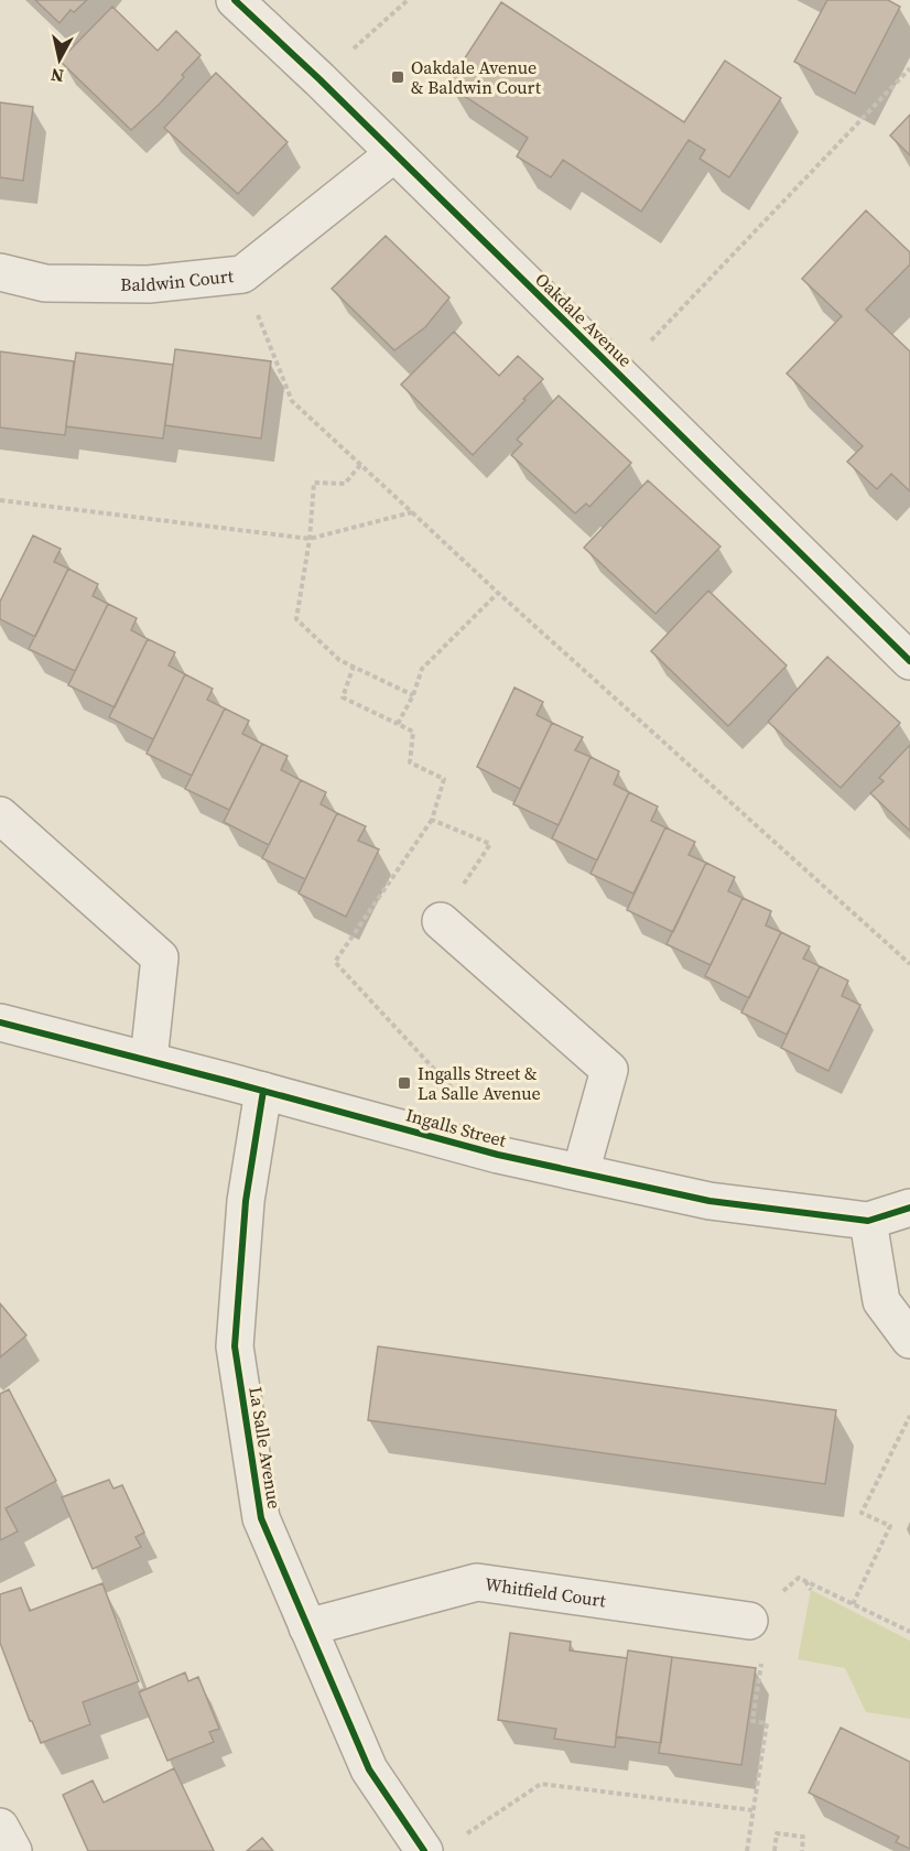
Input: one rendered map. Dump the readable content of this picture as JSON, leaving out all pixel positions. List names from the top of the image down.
{
  "streets": {
    "street": [
      "Baldwin Court",
      "Oakdale Avenue",
      "Ingalls Street",
      "La Salle Avenue",
      "Whitfield Court"
    ]
  },
  "crossings": [
    ["Baldwin Court", "Oakdale Avenue"],
    ["Ingalls Street", "La Salle Avenue"],
    ["La Salle Avenue", "Whitfield Court"]
  ],
  "places": {
    "transit": ["Oakdale Avenue & Baldwin Court", "Ingalls Street & La Salle Avenue"]
  },
  "north": "bottom"
}
